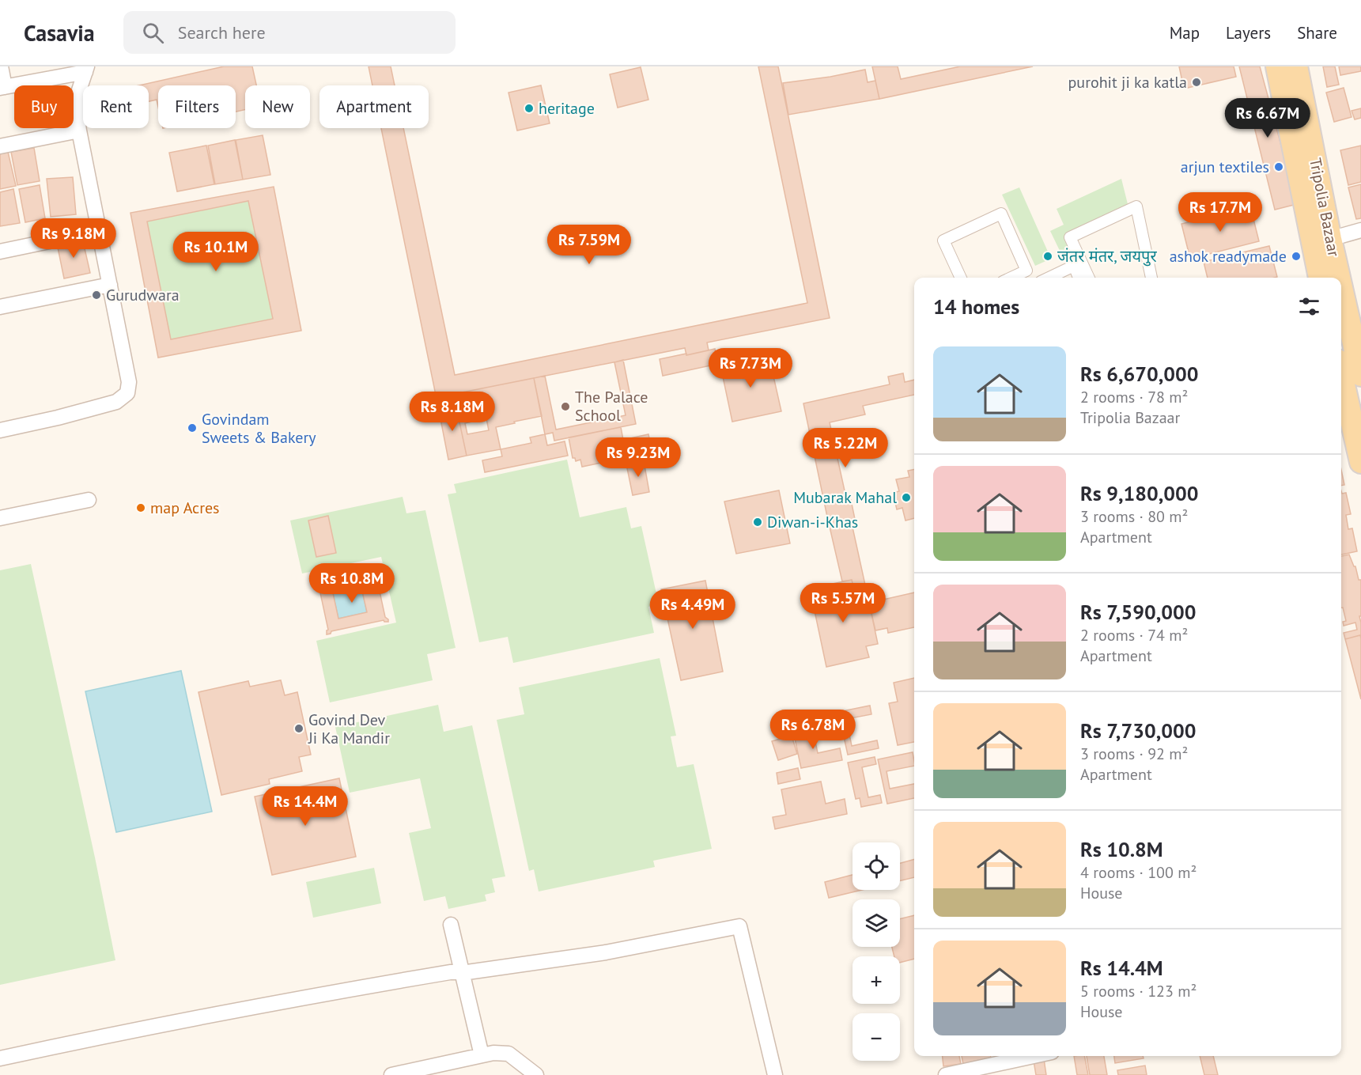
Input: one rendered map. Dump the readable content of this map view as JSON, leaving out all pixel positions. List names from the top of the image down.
{
  "streets": {
    "main road": ["Tripolia Bazaar"]
  },
  "places": [
    "purohit ji ka katla",
    "heritage",
    "arjun textiles",
    "जंतर मंतर, जयपुर",
    "ashok readymade",
    "Gurudwara",
    "The Palace School",
    "Govindam Sweets & Bakery",
    "Mubarak Mahal",
    "map Acres",
    "Diwan-i-Khas",
    "Govind Dev Ji Ka Mandir"
  ],
  "page": {
    "header": "Casavia",
    "search": "Search here",
    "nav": ["Map", "Layers", "Share"],
    "chip": [
      "Buy",
      "Rent",
      "Filters",
      "New",
      "Apartment"
    ],
    "price": [
      "Rs 6.67M",
      "Rs 17.7M",
      "Rs 9.18M",
      "Rs 7.59M",
      "Rs 10.1M",
      "Rs 7.73M",
      "Rs 8.18M",
      "Rs 5.22M",
      "Rs 9.23M",
      "Rs 10.8M",
      "Rs 5.57M",
      "Rs 4.49M",
      "Rs 6.78M",
      "Rs 14.4M"
    ],
    "heading": "14 homes",
    "list": [
      {
        "name": "Rs 6,670,000",
        "note": "2 rooms · 78 m² · Tripolia Bazaar"
      },
      {
        "name": "Rs 9,180,000",
        "note": "3 rooms · 80 m² · Apartment"
      },
      {
        "name": "Rs 7,590,000",
        "note": "2 rooms · 74 m² · Apartment"
      },
      {
        "name": "Rs 7,730,000",
        "note": "3 rooms · 92 m² · Apartment"
      },
      {
        "name": "Rs 10.8M",
        "note": "4 rooms · 100 m² · House"
      },
      {
        "name": "Rs 14.4M",
        "note": "5 rooms · 123 m² · House"
      }
    ],
    "map_buttons": ["+", "−"]
  }
}
